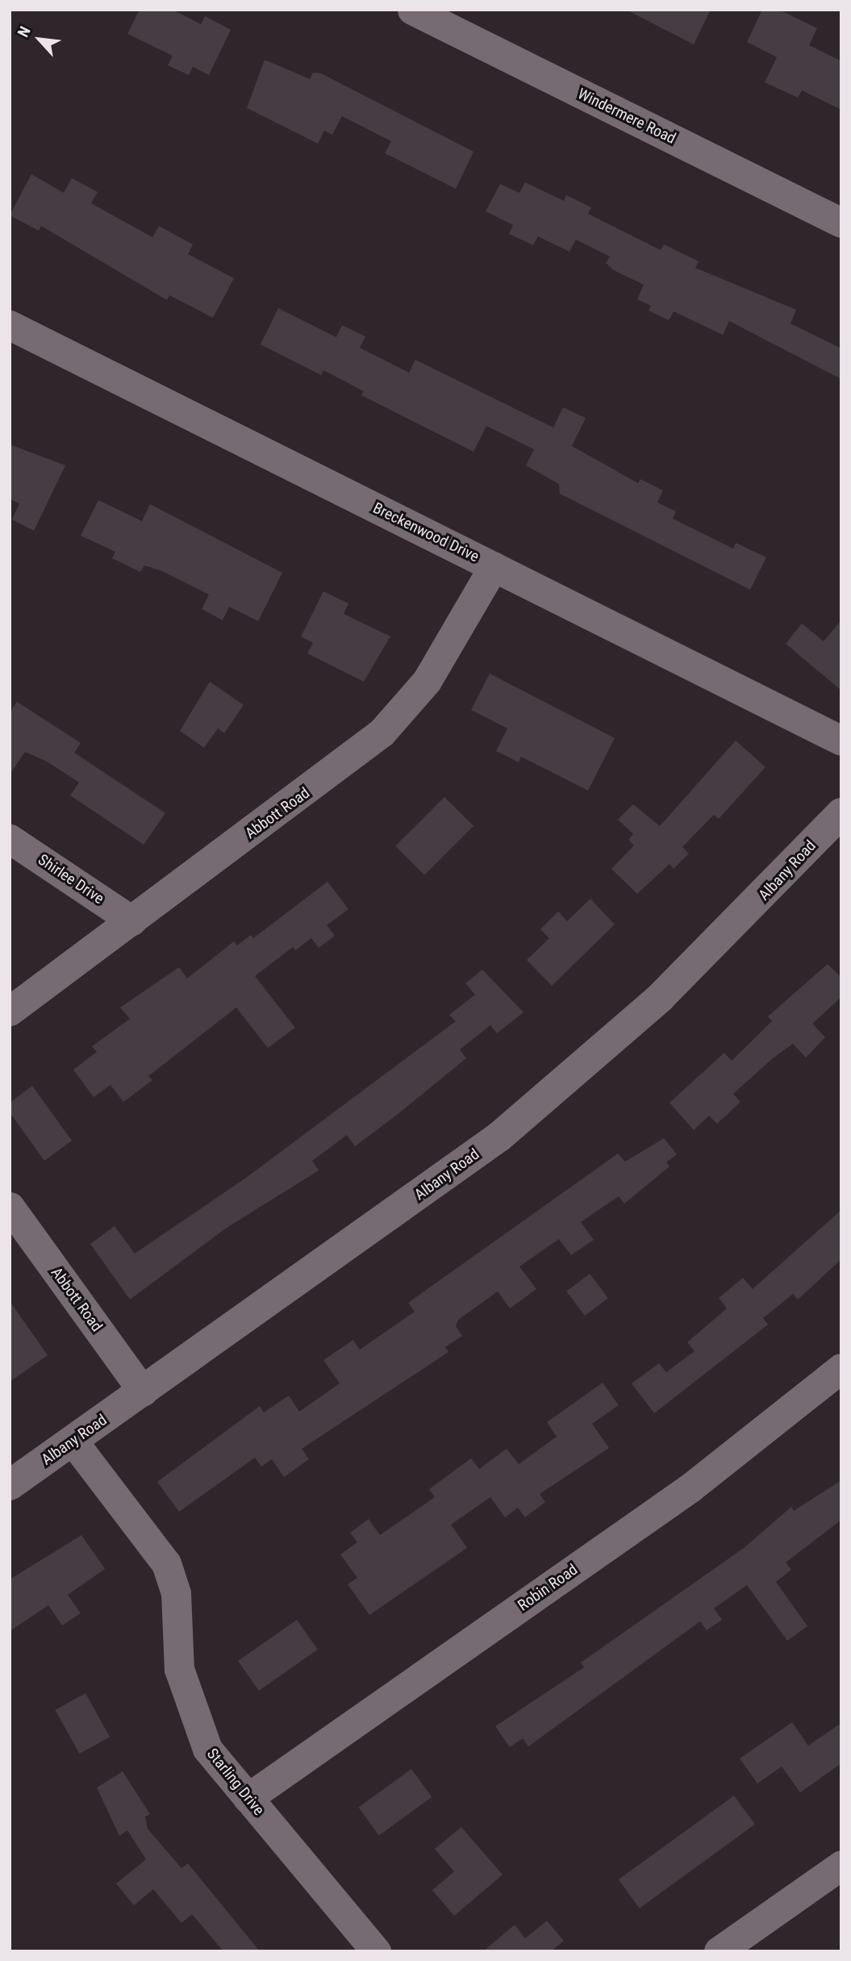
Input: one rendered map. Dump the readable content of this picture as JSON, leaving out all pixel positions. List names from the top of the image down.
{
  "streets": {
    "street": [
      "Windermere Road",
      "Breckenwood Drive",
      "Abbott Road",
      "Albany Road",
      "Shirlee Drive",
      "Robin Road",
      "Starling Drive"
    ]
  },
  "crossings": [
    ["Breckenwood Drive", "Abbott Road"],
    ["Abbott Road", "Albany Road"],
    ["Abbott Road", "Shirlee Drive"],
    ["Albany Road", "Starling Drive"],
    ["Robin Road", "Starling Drive"]
  ],
  "north": "top left"
}
